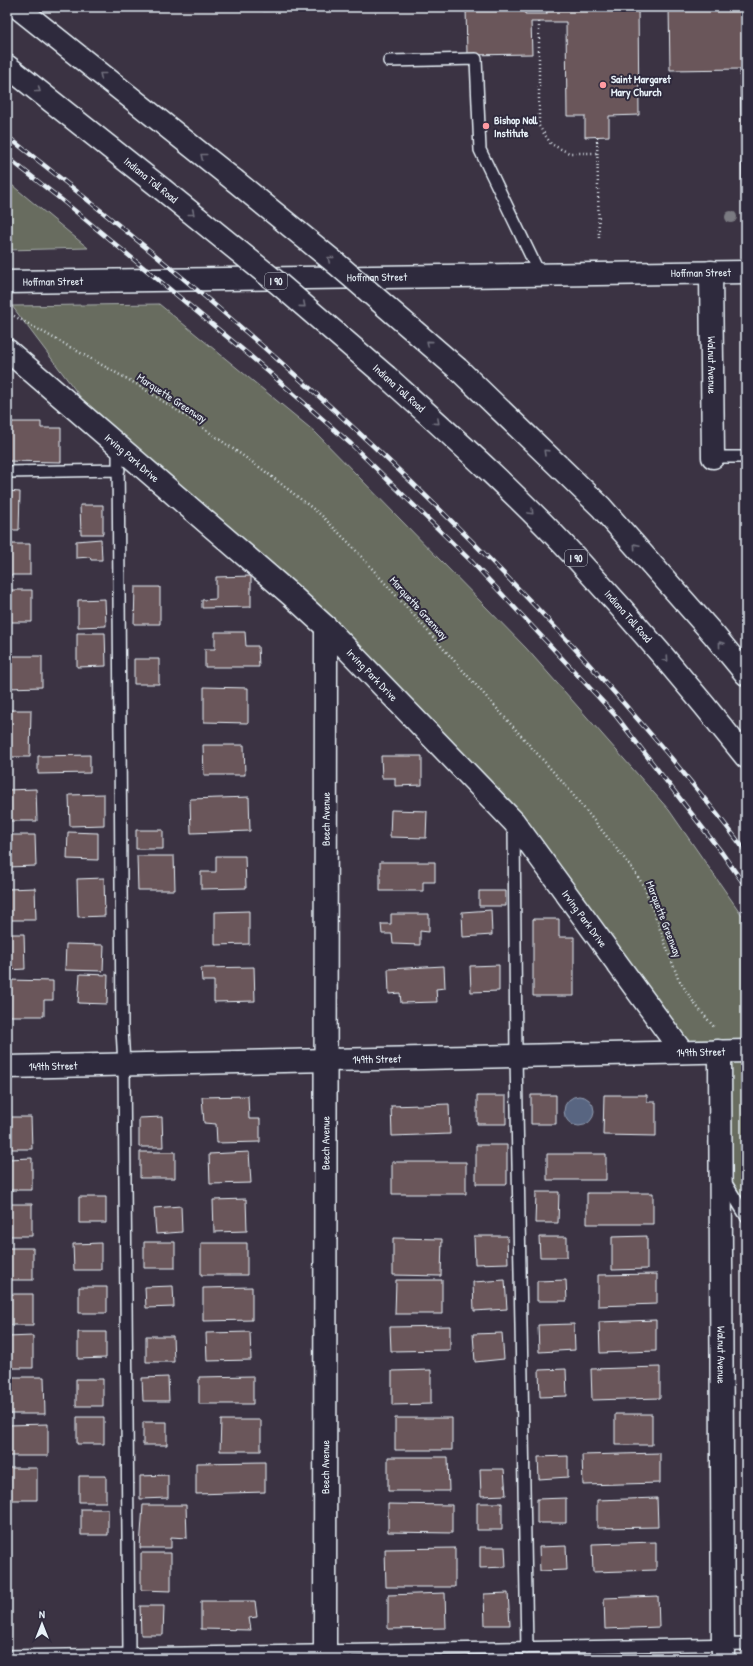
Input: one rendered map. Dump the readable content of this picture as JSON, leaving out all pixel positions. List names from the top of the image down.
{
  "streets": {
    "main road": [
      "Indiana Toll Road",
      "Hoffman Street",
      "I 90",
      "Walnut Avenue",
      "Irving Park Drive",
      "Beech Avenue",
      "149th Street"
    ],
    "path": ["Marquette Greenway"]
  },
  "crossings": [
    ["Hoffman Street", "Walnut Avenue"],
    ["Walnut Avenue", "149th Street"],
    ["Irving Park Drive", "Beech Avenue"],
    ["Irving Park Drive", "149th Street"],
    ["Beech Avenue", "149th Street"]
  ],
  "places": ["Saint Margaret Mary Church", "Bishop Noll Institute"],
  "north": "top"
}
